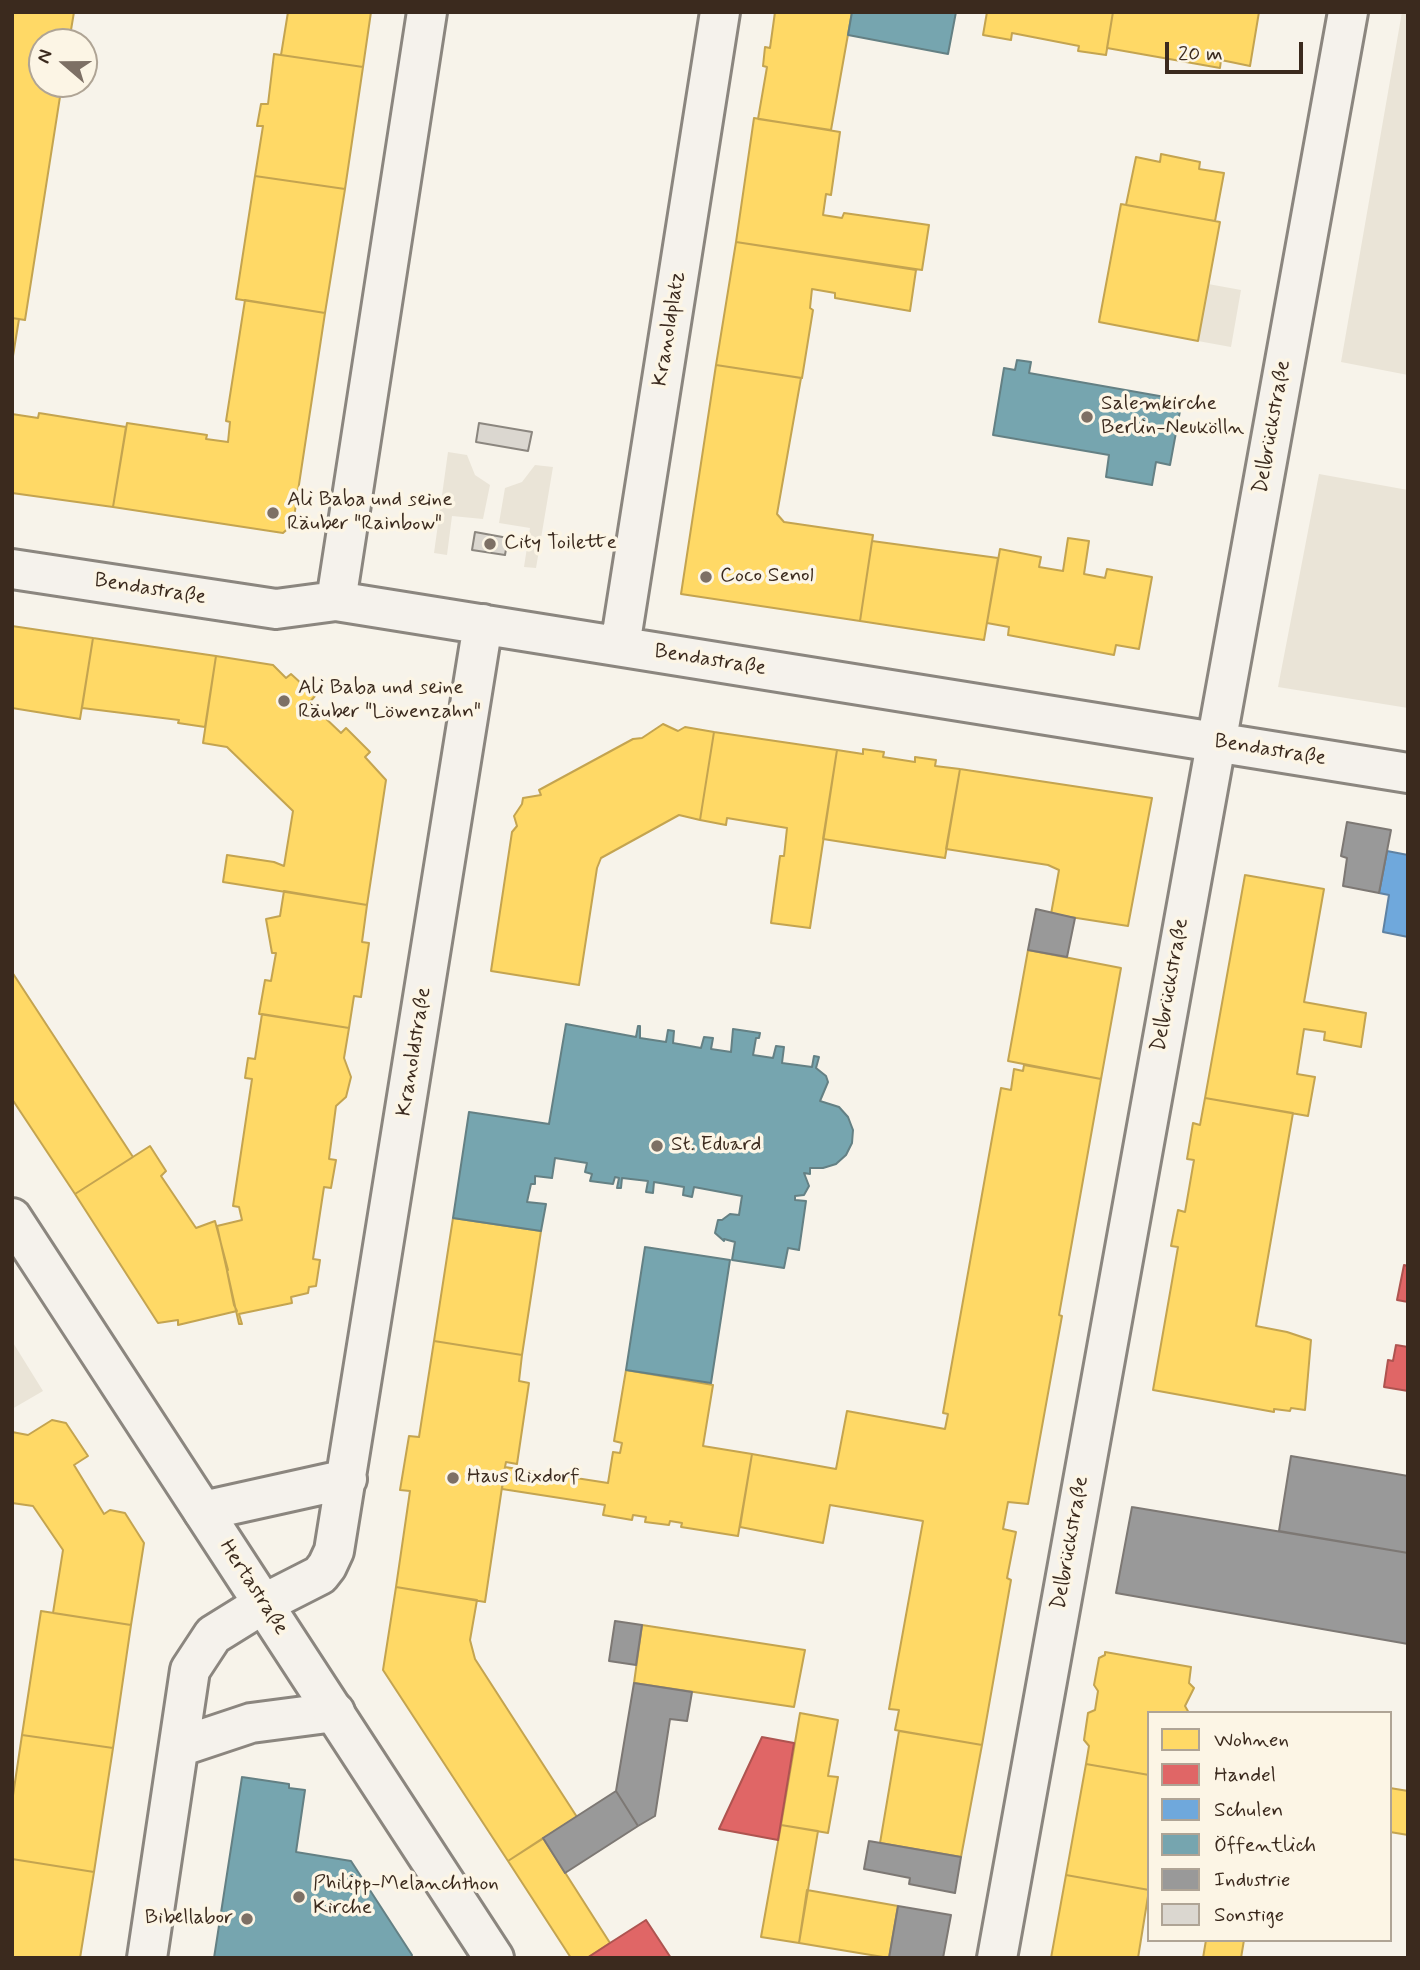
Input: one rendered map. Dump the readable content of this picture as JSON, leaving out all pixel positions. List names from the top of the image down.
{
  "streets": {
    "street": [
      "Kranoldplatz",
      "Delbrückstraße",
      "Bendastraße",
      "Kranoldstraße",
      "Hertastraße"
    ]
  },
  "crossings": [
    ["Kranoldplatz", "Bendastraße"],
    ["Delbrückstraße", "Bendastraße"],
    ["Bendastraße", "Kranoldstraße"],
    ["Kranoldstraße", "Hertastraße"]
  ],
  "places": [
    "Salemkirche Berlin-Neukölln",
    "Ali Baba und seine Räuber \"Rainbow\"",
    "City Toilette",
    "Coco Senol",
    "Ali Baba und seine Räuber \"Löwenzahn\"",
    "St. Eduard",
    "Haus Rixdorf",
    "Philipp-Melanchthon Kirche",
    "Bibellabor"
  ],
  "legend": [
    "Wohnen",
    "Handel",
    "Schulen",
    "Öffentlich",
    "Industrie",
    "Sonstige"
  ],
  "scale_bar": "20 m",
  "north": "left"
}
